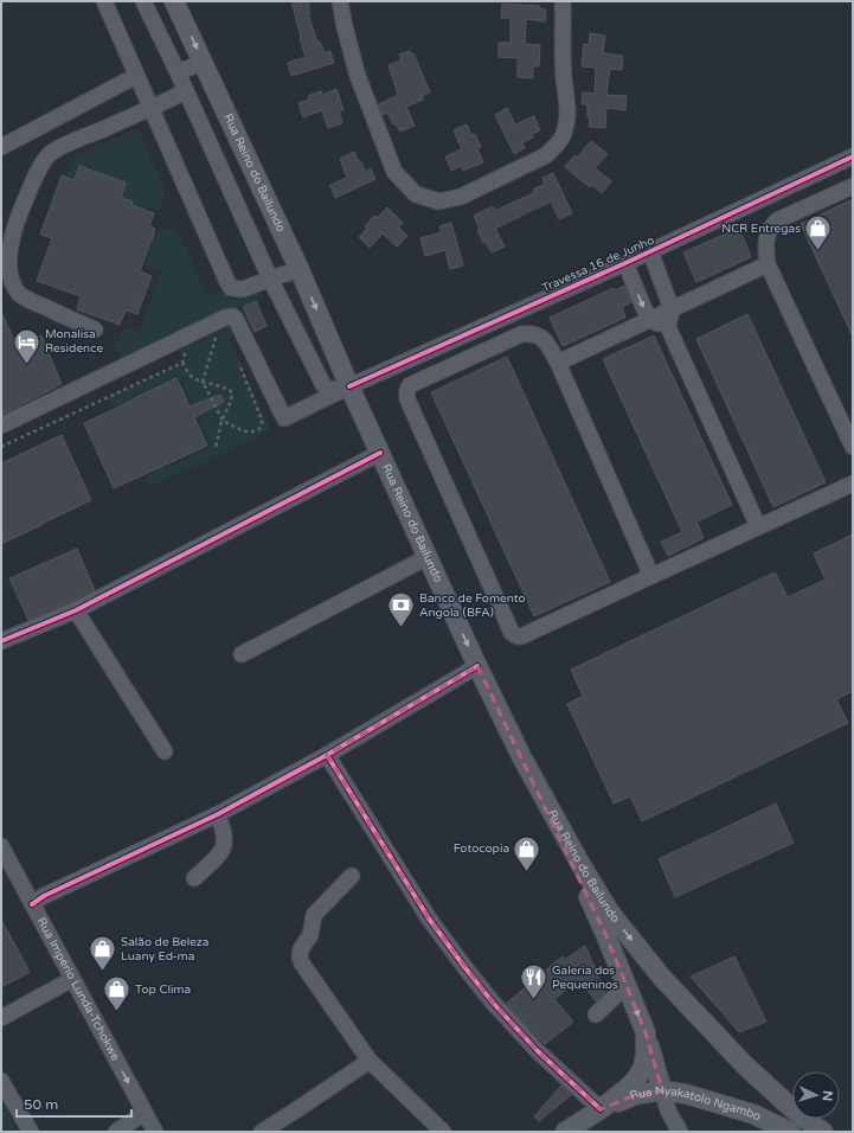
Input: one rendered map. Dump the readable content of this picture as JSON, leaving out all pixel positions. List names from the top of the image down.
{
  "streets": {
    "main road": ["Rua Reino do Bailundo", "Rua Nyakatolo Ngambo"],
    "street": ["Travessa 16 de Junho", "Rua Império Lunda-Tchokwe"]
  },
  "crossings": [
    ["Rua Reino do Bailundo", "Travessa 16 de Junho"],
    ["Rua Reino do Bailundo", "Rua Nyakatolo Ngambo"]
  ],
  "one_way": ["Rua Reino do Bailundo"],
  "places": {
    "shop": [
      "NCR Entregas",
      "Fotocopia",
      "Salão de Beleza Luany Ed-ma",
      "Top Clima"
    ],
    "hotel": ["Monalisa Residence"],
    "bank": ["Banco de Fomento Angola (BFA)"],
    "restaurant": ["Galeria dos Pequeninos"]
  },
  "scale_bar": "50 m",
  "north": "right"
}
